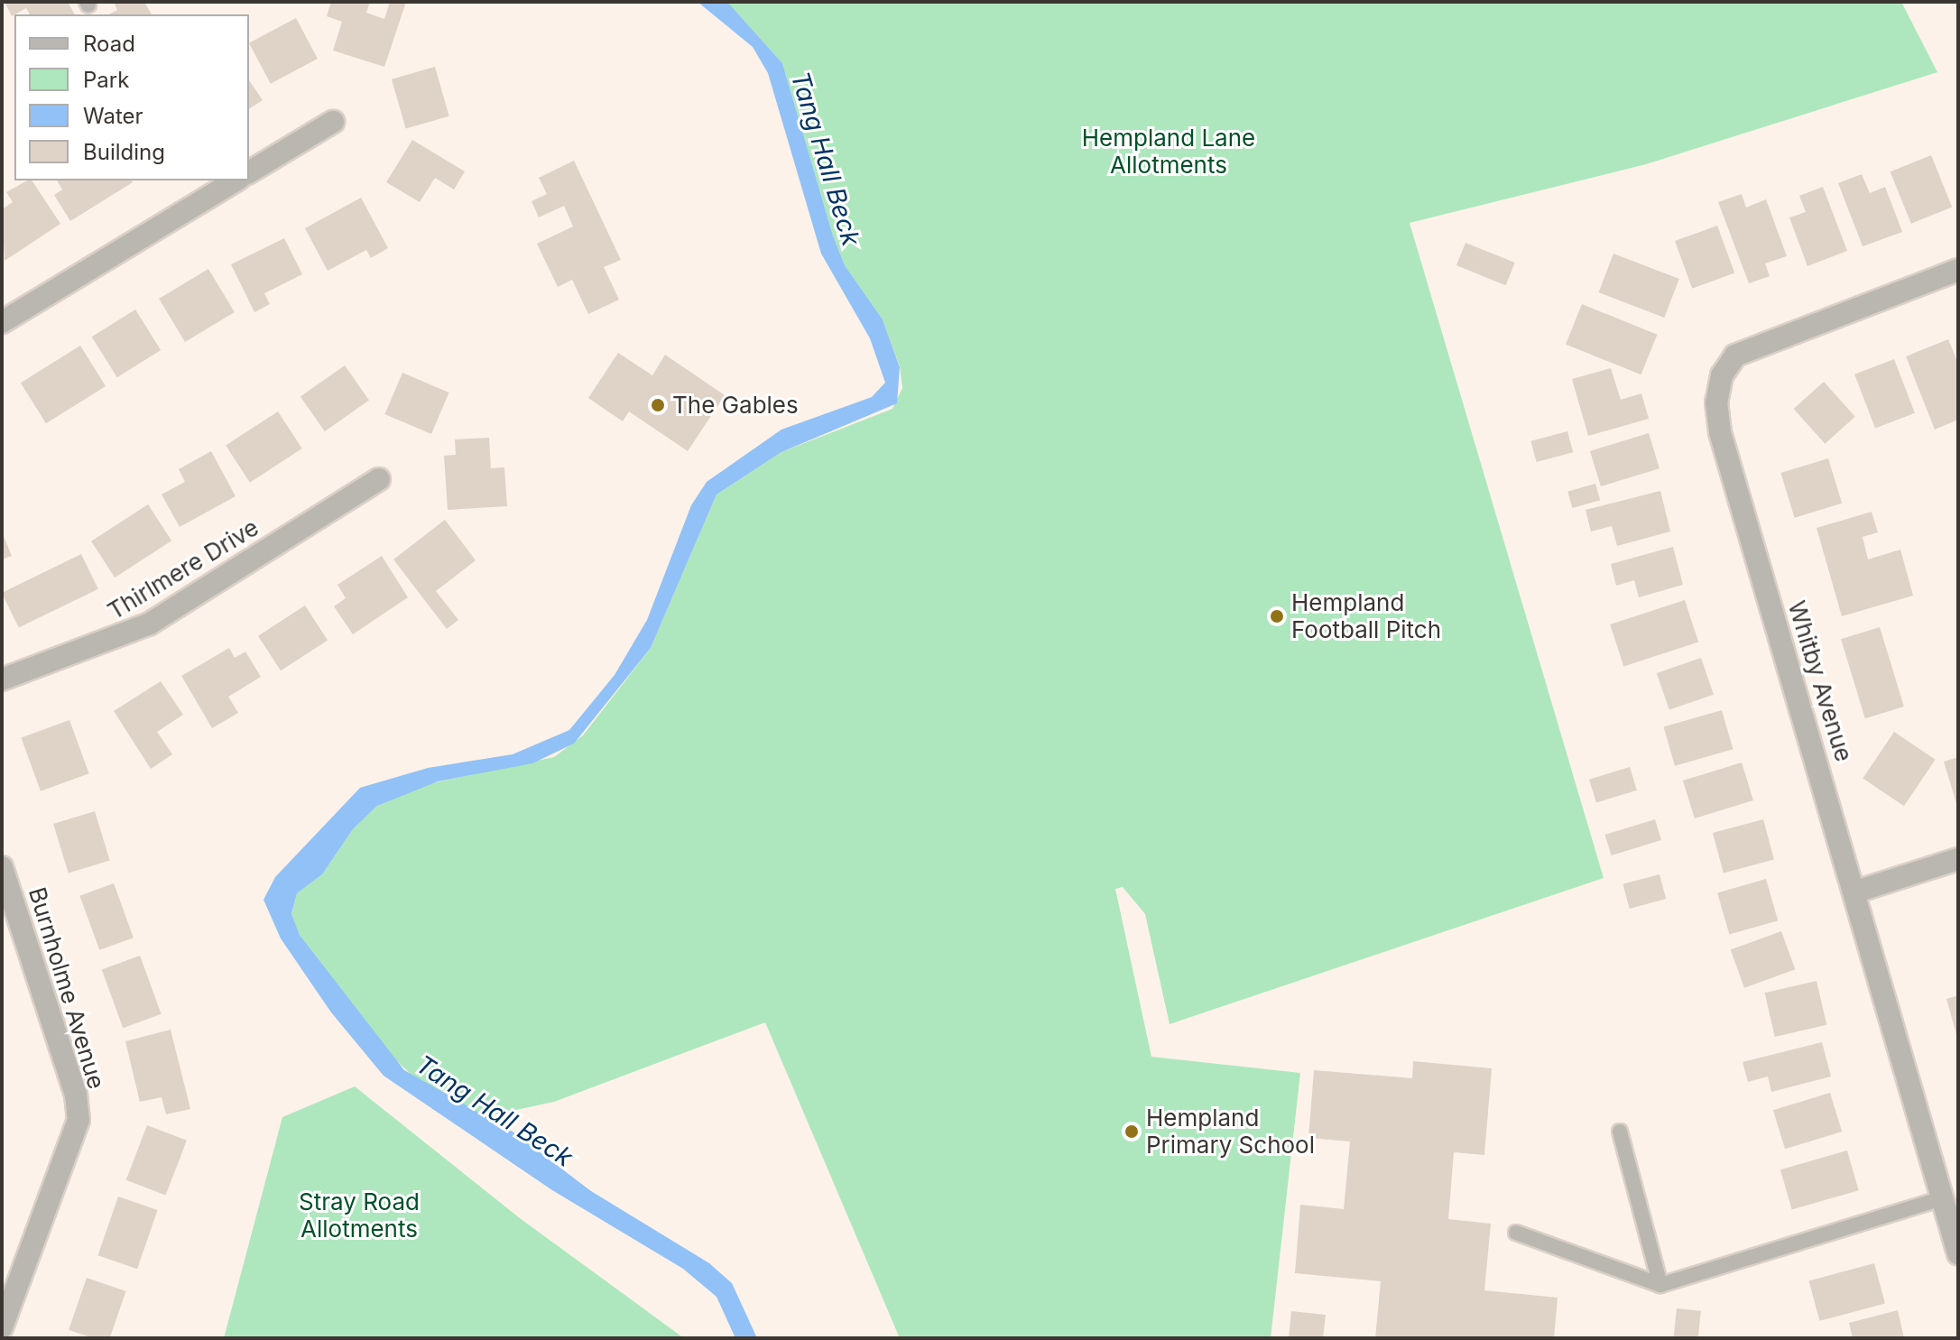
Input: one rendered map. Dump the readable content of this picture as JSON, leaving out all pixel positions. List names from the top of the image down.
{
  "streets": {
    "street": ["Thirlmere Drive", "Whitby Avenue", "Burnholme Avenue"]
  },
  "water": ["Tang Hall Beck"],
  "parks": ["Hempland Lane Allotments", "Stray Road Allotments"],
  "places": ["The Gables", "Hempland Football Pitch", "Hempland Primary School"],
  "legend": [
    "Road",
    "Park",
    "Water",
    "Building"
  ]
}
